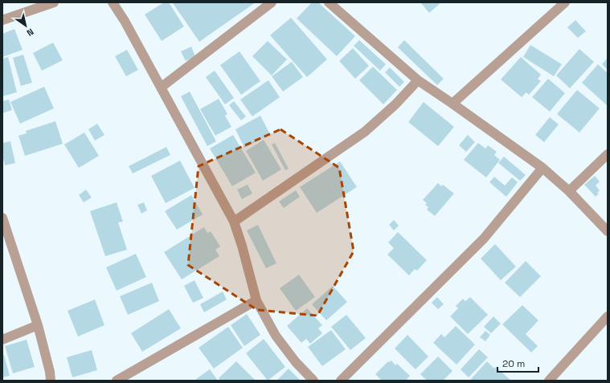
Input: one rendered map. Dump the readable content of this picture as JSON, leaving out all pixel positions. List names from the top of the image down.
{
  "scale_bar": "20 m",
  "north": "bottom right"
}
